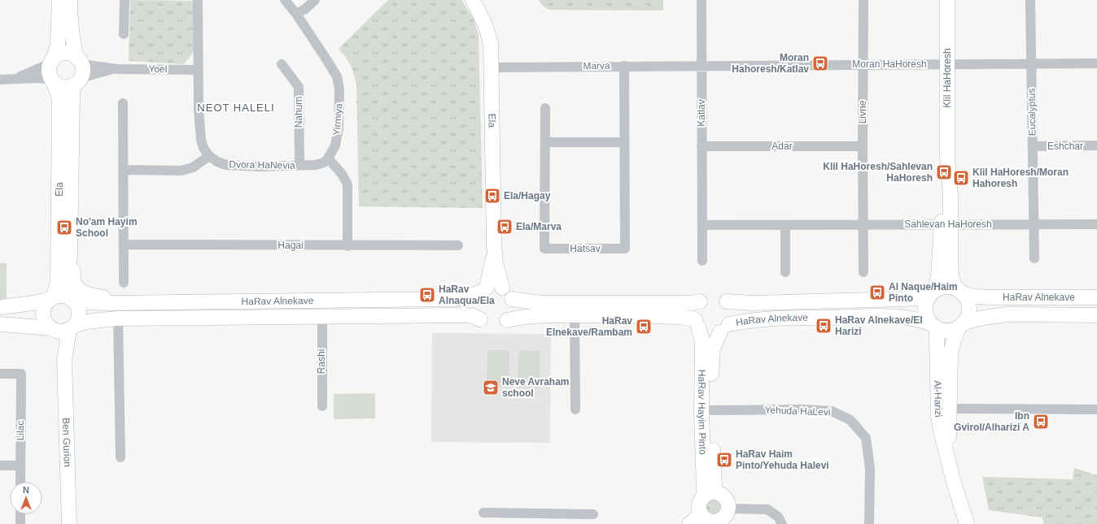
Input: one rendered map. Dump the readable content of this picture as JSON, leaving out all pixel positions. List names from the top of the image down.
{
  "streets": {
    "main road": [
      "Klil HaHoresh",
      "Ela",
      "HaRav Alnekave",
      "Al-Harizi",
      "HaRav Hayim Pinto",
      "Ben Gurion"
    ],
    "street": [
      "Moran HaHoresh",
      "Marva",
      "Yoel",
      "Nahum",
      "Livne",
      "Eucalyptus",
      "Katlav",
      "Yirmiya",
      "Adar",
      "Eshchar",
      "Dvora HaNevia",
      "Sahlevan HaHoresh",
      "Hagai",
      "Hatsav",
      "Rashi",
      "Yehuda HaLevi",
      "Lilac"
    ]
  },
  "crossings": [
    ["Moran HaHoresh", "Marva"],
    ["Moran HaHoresh", "Klil HaHoresh"],
    ["Moran HaHoresh", "Livne"],
    ["Moran HaHoresh", "Eucalyptus"],
    ["Moran HaHoresh", "Katlav"],
    ["Marva", "Katlav"],
    ["Marva", "Ela"],
    ["Marva", "Hatsav"],
    ["Yoel", "Ela"],
    ["Klil HaHoresh", "Sahlevan HaHoresh"],
    ["Klil HaHoresh", "HaRav Alnekave"],
    ["Klil HaHoresh", "Al-Harizi"],
    ["Nahum", "Dvora HaNevia"],
    ["Livne", "Adar"],
    ["Livne", "Sahlevan HaHoresh"],
    ["Eucalyptus", "Eshchar"],
    ["Eucalyptus", "Sahlevan HaHoresh"],
    ["Katlav", "Adar"],
    ["Katlav", "Sahlevan HaHoresh"],
    ["Yirmiya", "Dvora HaNevia"],
    ["Ela", "HaRav Alnekave"],
    ["Ela", "Ben Gurion"],
    ["HaRav Alnekave", "Rashi"],
    ["HaRav Alnekave", "Al-Harizi"],
    ["HaRav Alnekave", "HaRav Hayim Pinto"],
    ["HaRav Alnekave", "Ben Gurion"],
    ["Yehuda HaLevi", "HaRav Hayim Pinto"]
  ],
  "districts": ["NEOT HALELI"],
  "places": {
    "bus stop": [
      "Moran Hahoresh/Katlav",
      "Klil HaHoresh/Sahlevan HaHoresh",
      "Klil HaHoresh/Moran Hahoresh",
      "Ela/Hagay",
      "Ela/Marva",
      "No'am Hayim School",
      "Al Naque/Haim Pinto",
      "HaRav Alnaqua/Ela",
      "HaRav Alnekave/El Harizi",
      "HaRav Elnekave/Rambam",
      "Ibn Gvirol/Alharizi A",
      "HaRav Haim Pinto/Yehuda Halevi"
    ],
    "school or university": ["Neve Avraham school"]
  },
  "north": "top"
}
